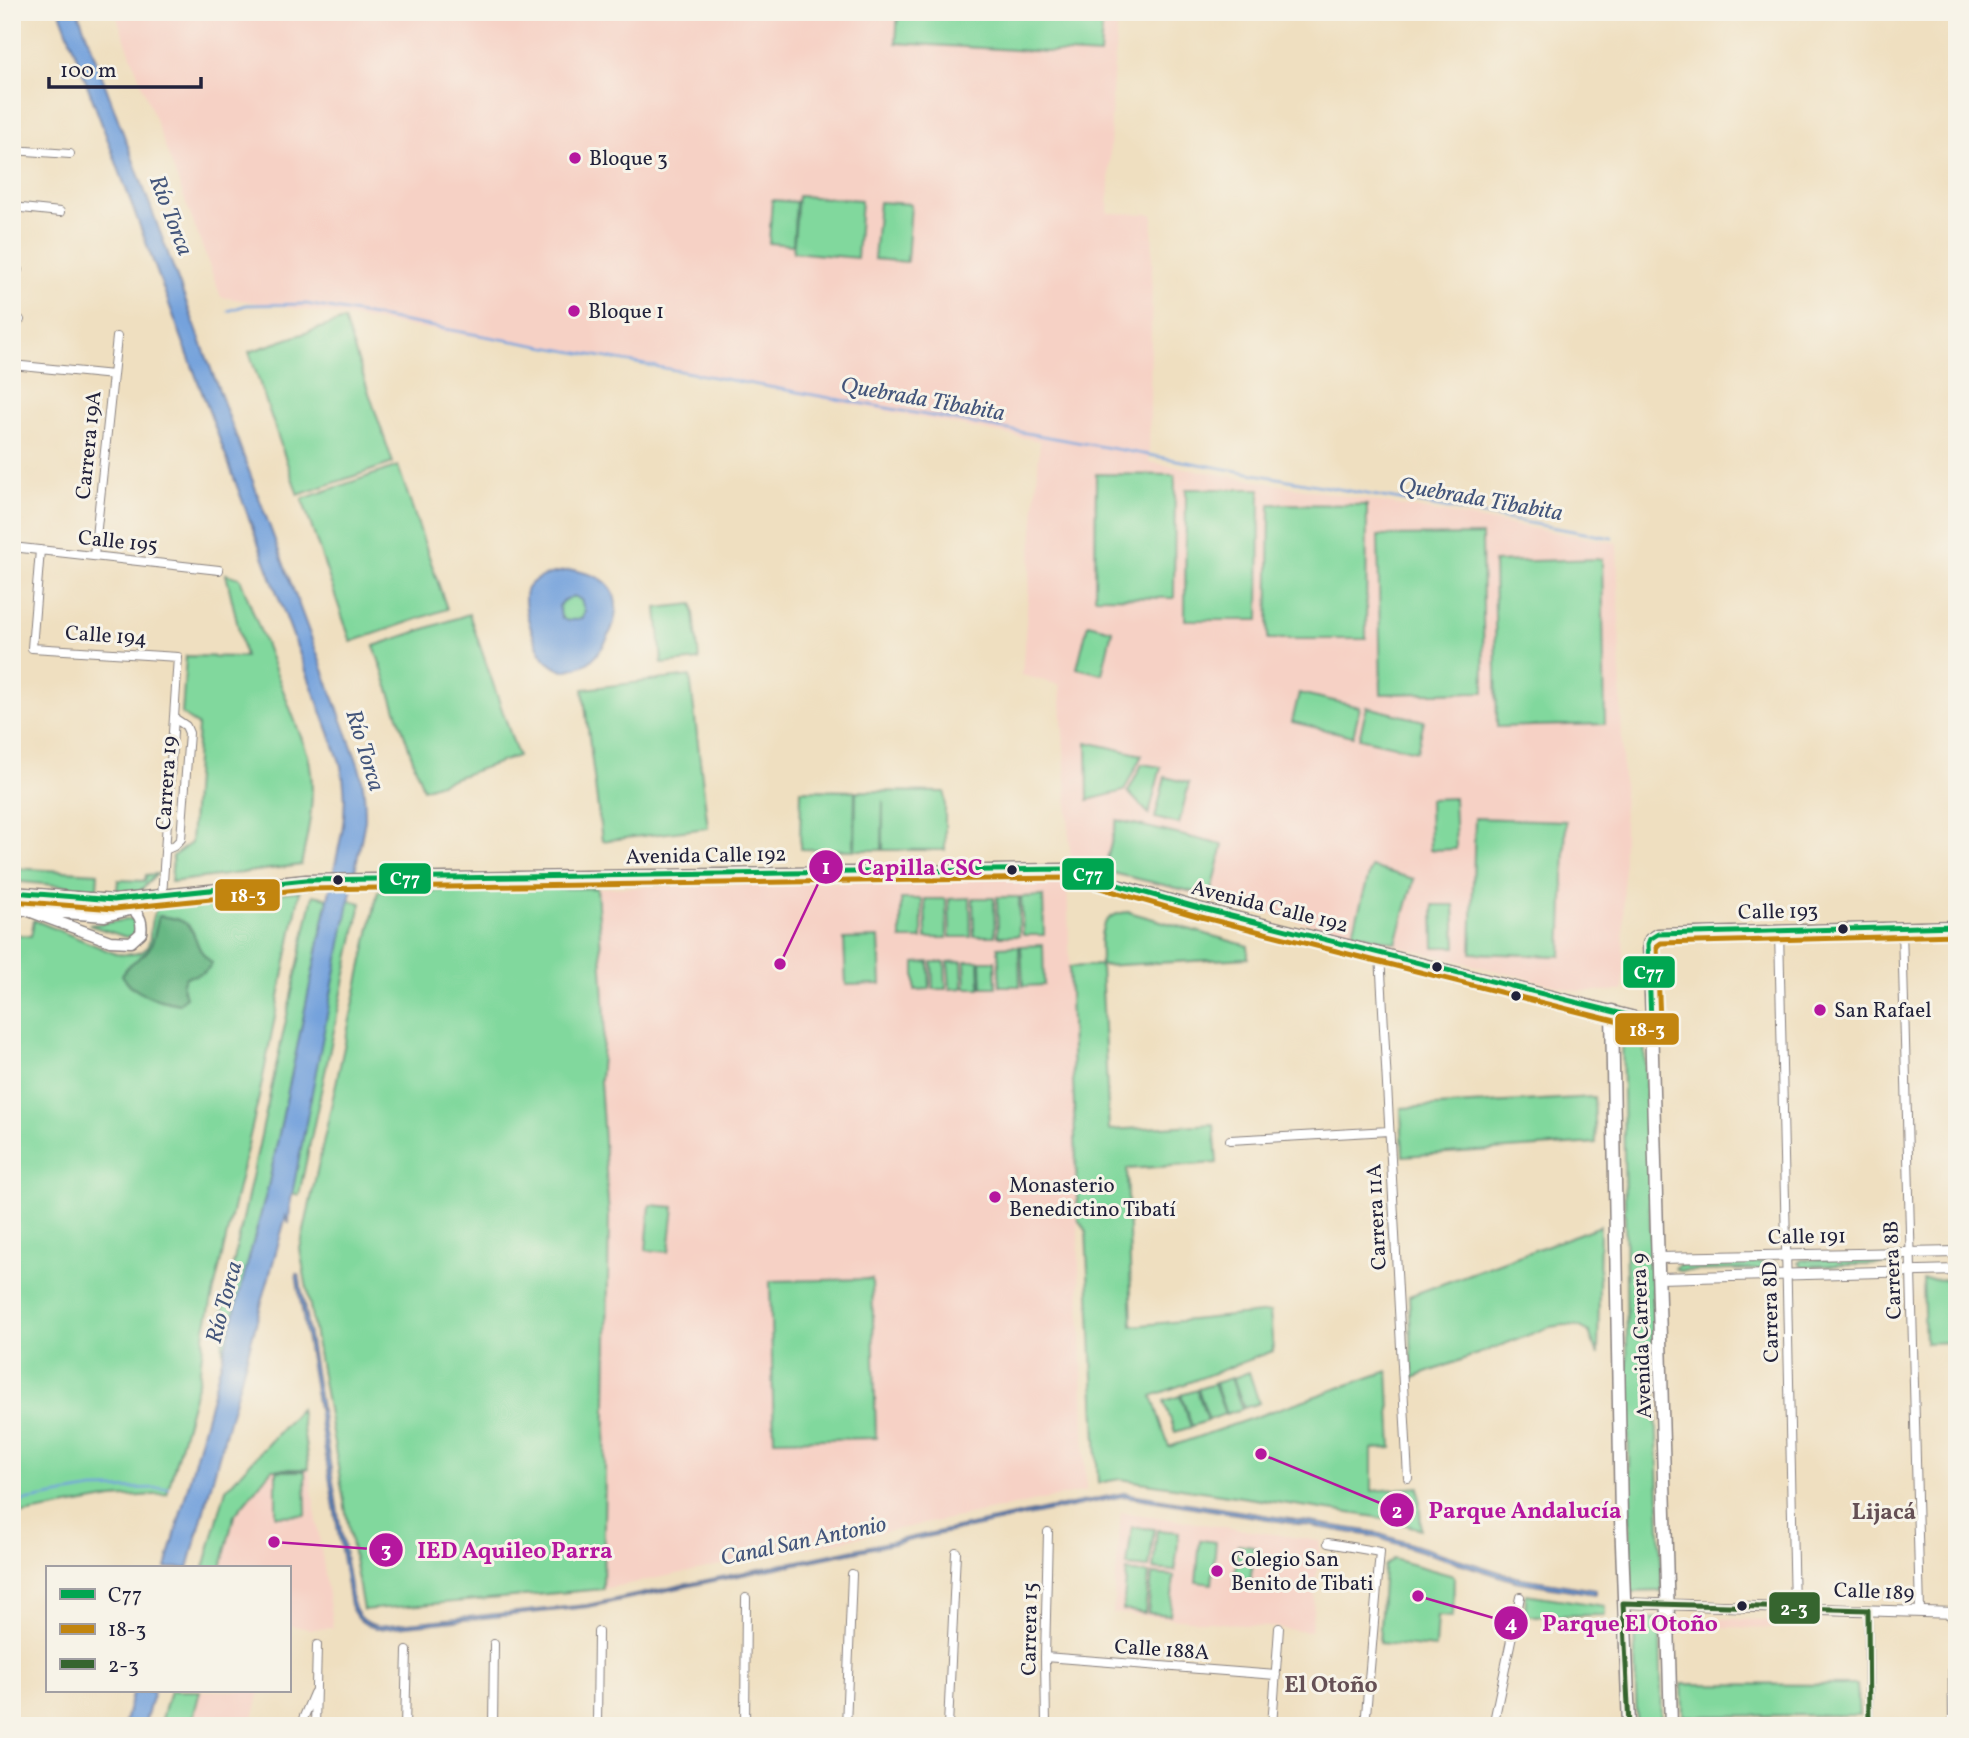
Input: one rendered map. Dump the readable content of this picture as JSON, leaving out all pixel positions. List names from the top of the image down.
{
  "streets": {
    "main road": ["Avenida Calle 192", "Calle 193", "Avenida Carrera 9"],
    "street": [
      "Carrera 19A",
      "Calle 195",
      "Calle 194",
      "Carrera 19",
      "Carrera 11A",
      "Calle 191",
      "Carrera 8B",
      "Carrera 8D",
      "Calle 189",
      "Carrera 15",
      "Calle 188A"
    ]
  },
  "crossings": [
    ["Carrera 19A", "Calle 195"],
    ["Calle 195", "Calle 194"],
    ["Calle 194", "Carrera 19"],
    ["Carrera 19", "Avenida Calle 192"],
    ["Avenida Calle 192", "Carrera 11A"],
    ["Avenida Calle 192", "Avenida Carrera 9"],
    ["Calle 193", "Carrera 8B"],
    ["Calle 193", "Carrera 8D"],
    ["Calle 193", "Avenida Carrera 9"],
    ["Calle 191", "Carrera 8B"],
    ["Calle 191", "Carrera 8D"],
    ["Calle 191", "Avenida Carrera 9"],
    ["Carrera 8B", "Calle 189"],
    ["Carrera 8D", "Calle 189"],
    ["Avenida Carrera 9", "Calle 189"],
    ["Carrera 15", "Calle 188A"]
  ],
  "districts": ["Lijacá", "El Otoño"],
  "water": ["Río Torca", "Quebrada Tibabita", "Canal San Antonio"],
  "places": [
    "Bloque 3",
    "Bloque 1",
    "Capilla CSC",
    "San Rafael",
    "Monasterio Benedictino Tibatí",
    "Parque Andalucía",
    "IED Aquileo Parra",
    "Colegio San Benito de Tibati",
    "Parque El Otoño"
  ],
  "lines": ["transit line C77", "transit line 18-3", "transit line 2-3"],
  "legend": ["C77", "18-3", "2-3"],
  "scale_bar": "100 m"
}
